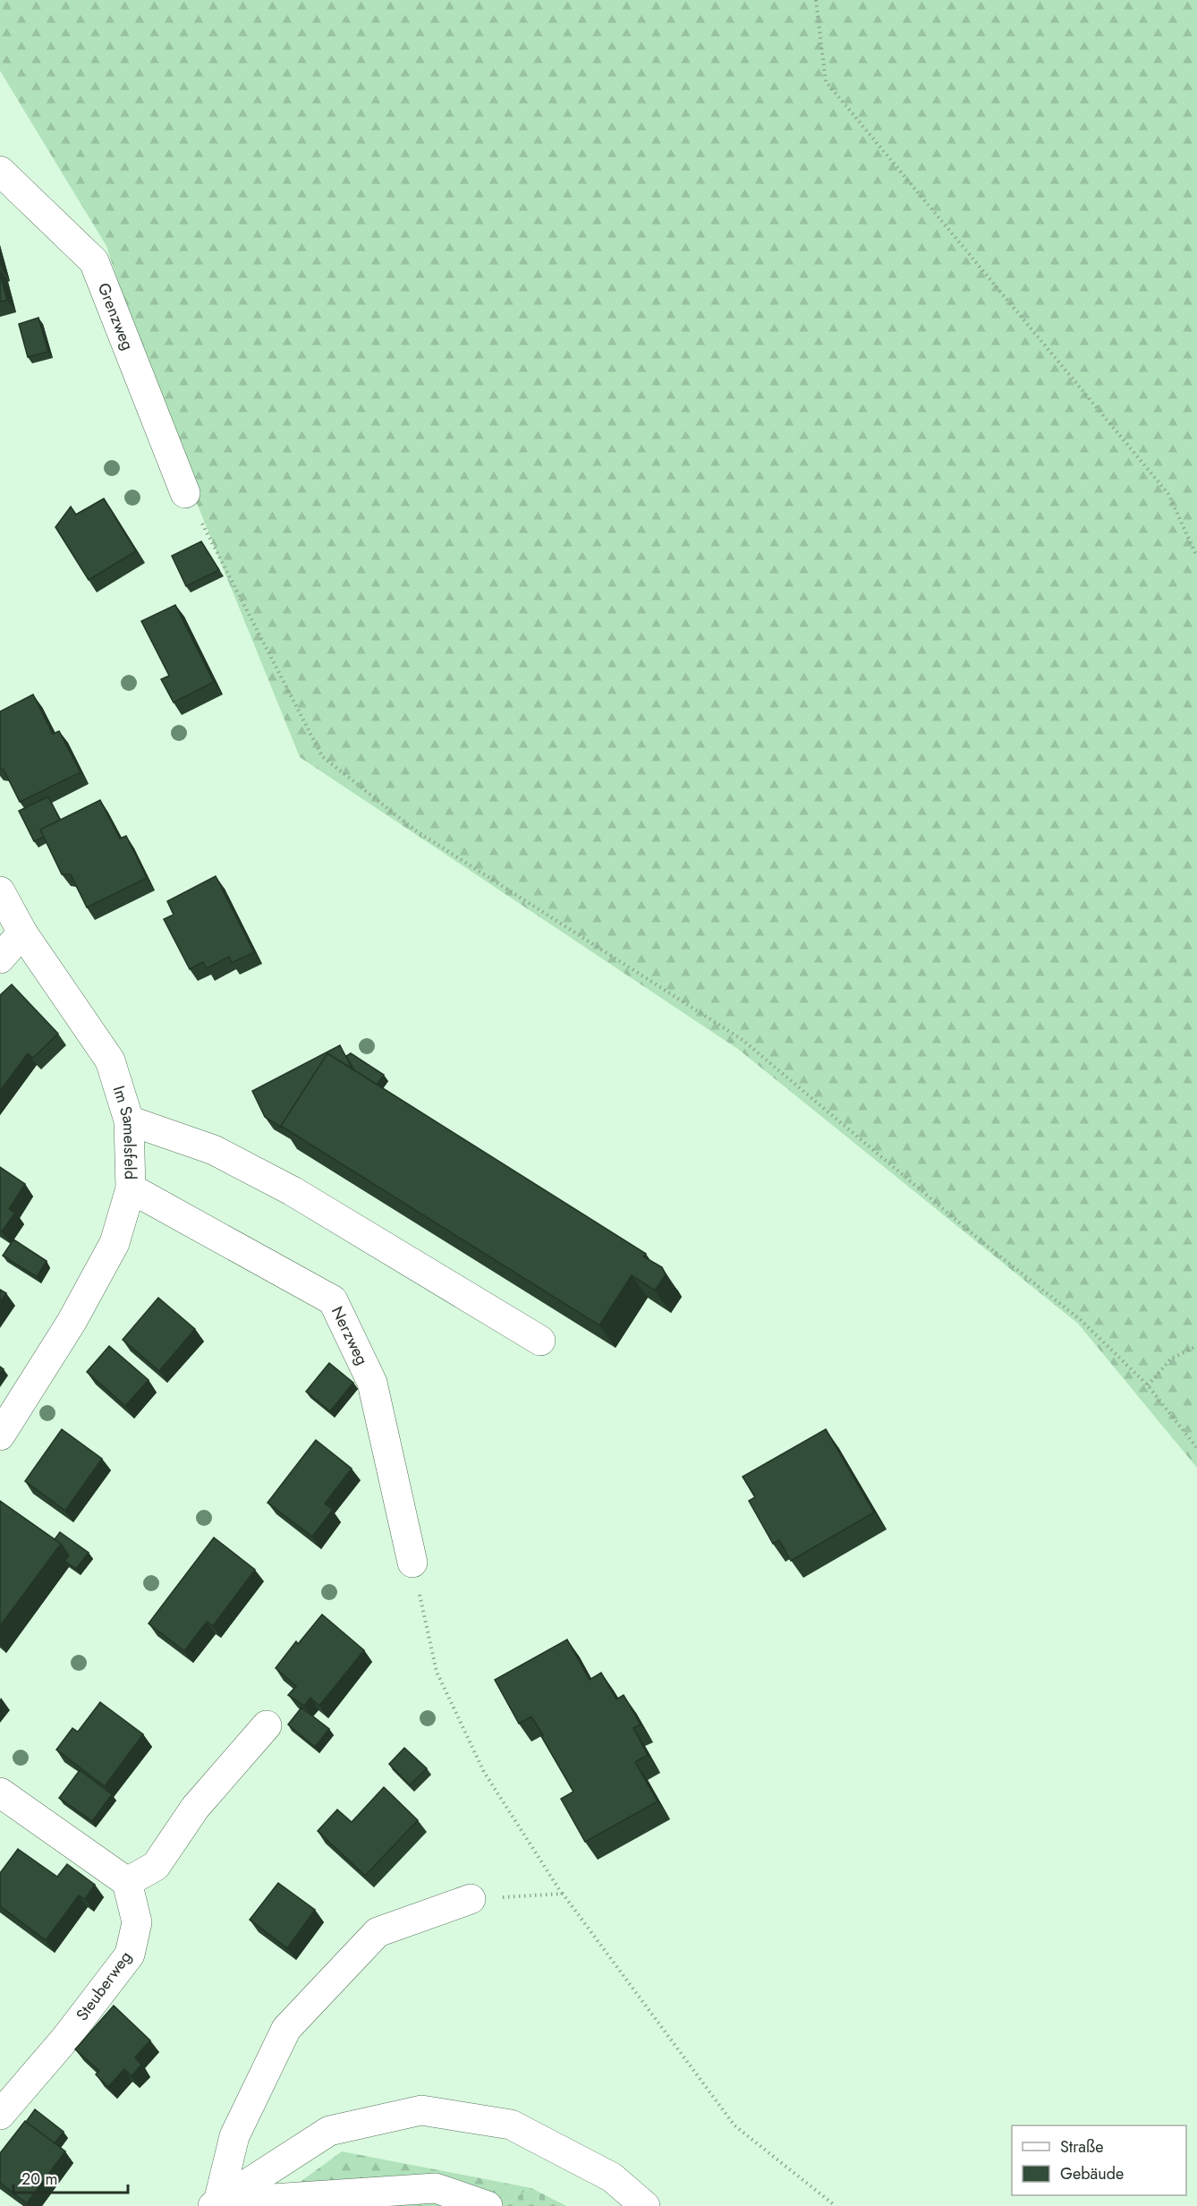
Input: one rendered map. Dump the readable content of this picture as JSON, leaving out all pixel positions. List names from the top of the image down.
{
  "streets": {
    "street": [
      "Grenzweg",
      "Im Samelsfeld",
      "Nerzweg",
      "Steuberweg"
    ]
  },
  "crossings": [
    ["Im Samelsfeld", "Nerzweg"]
  ],
  "legend": ["Straße", "Gebäude"],
  "scale_bar": "20 m"
}
